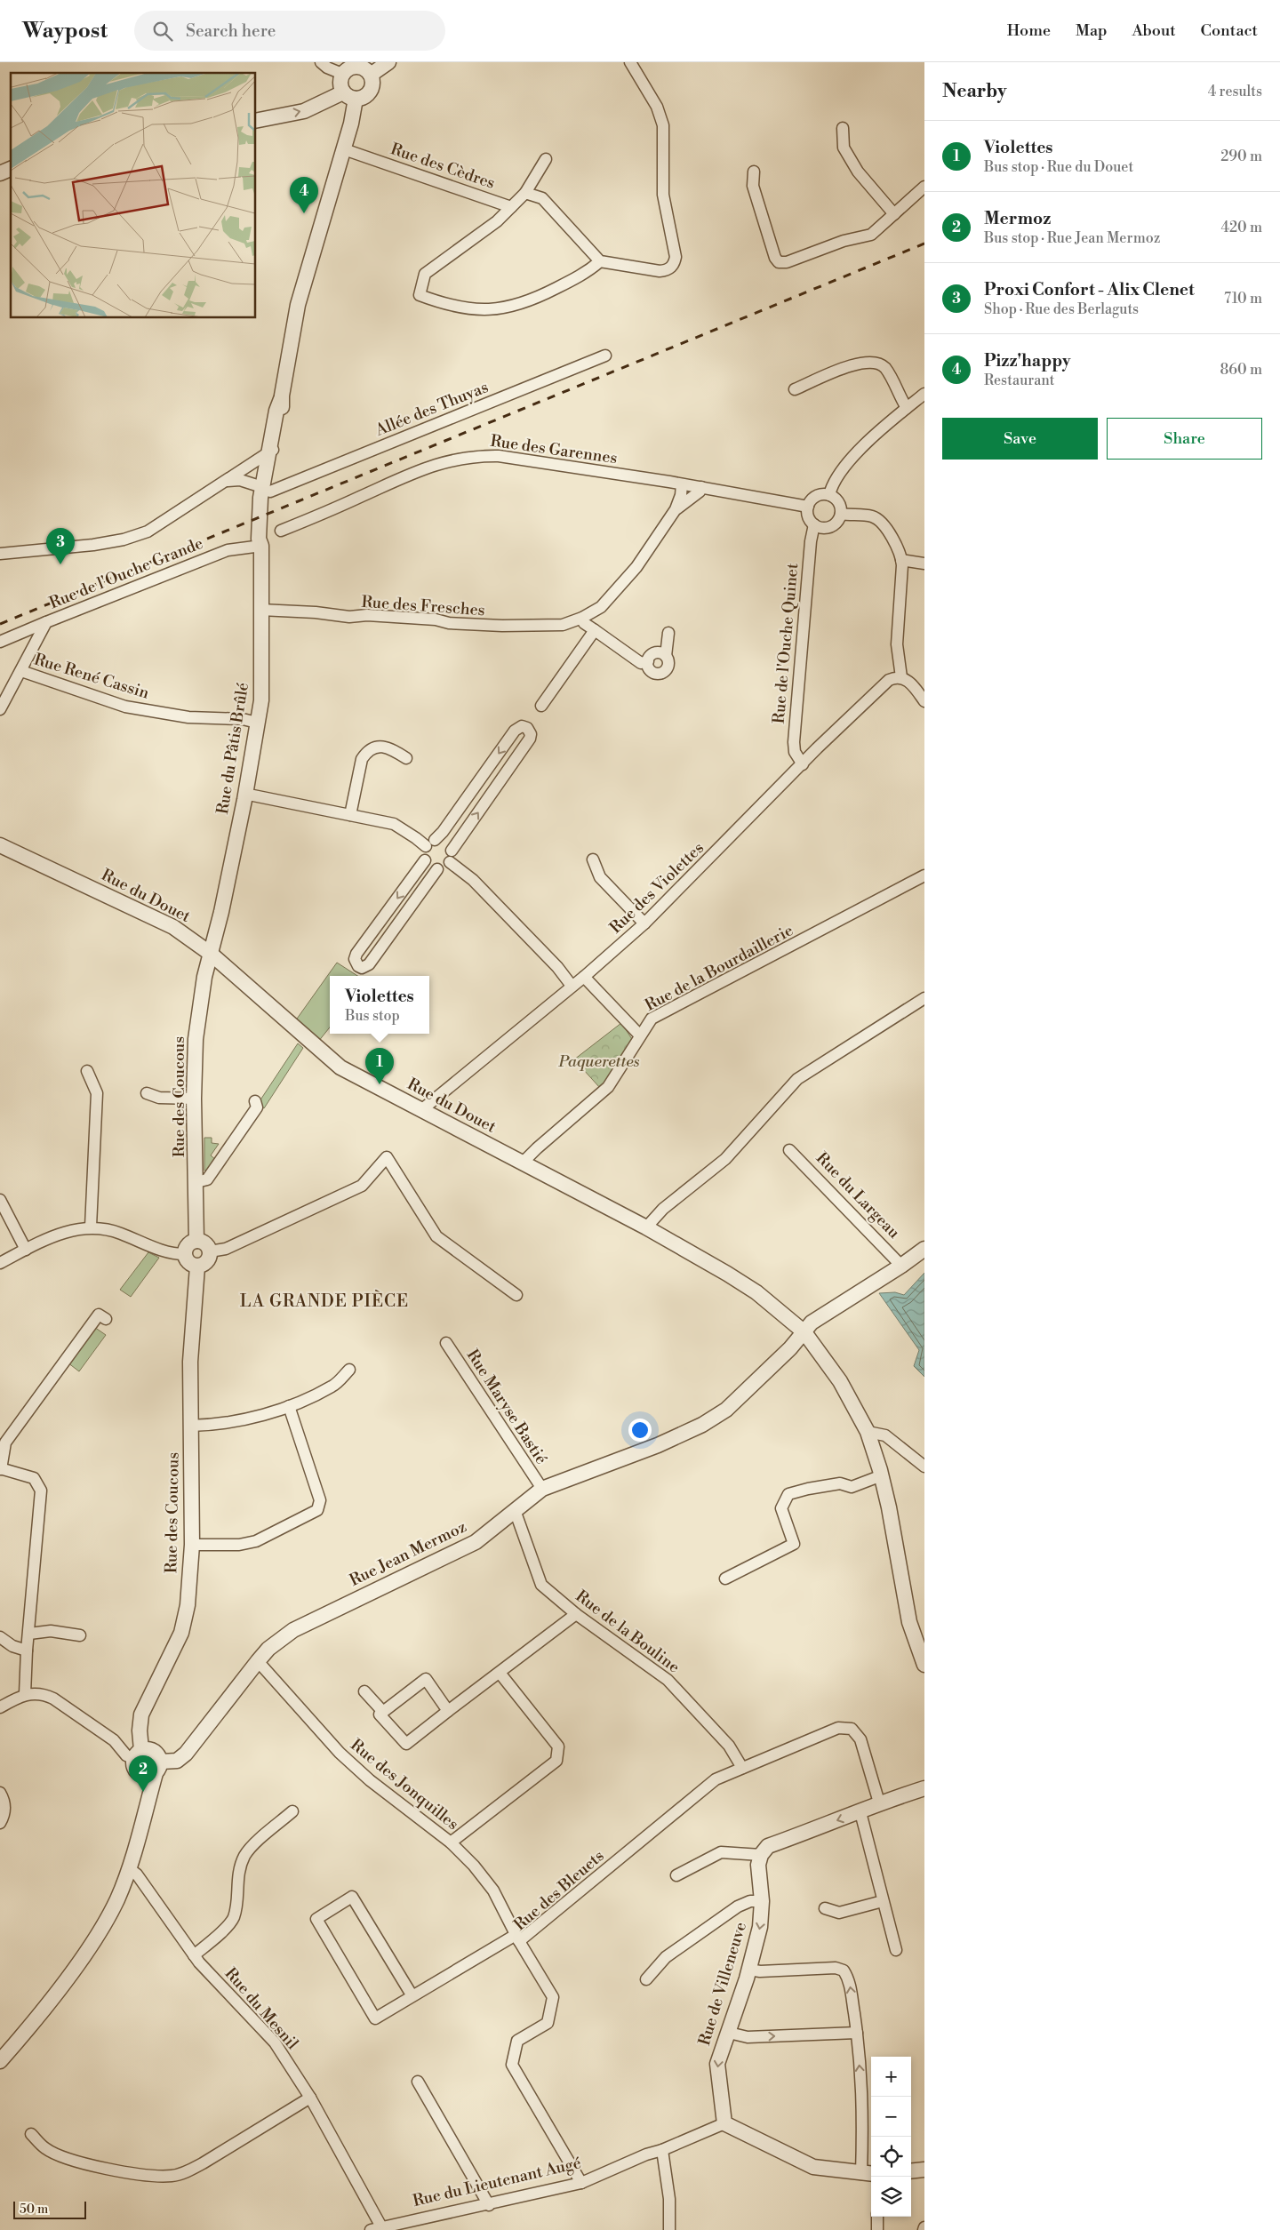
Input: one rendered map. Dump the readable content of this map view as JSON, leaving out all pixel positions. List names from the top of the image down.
{
  "streets": {
    "street": [
      "Rue des Cèdres",
      "Allée des Thuyas",
      "Rue des Garennes",
      "Rue de l'Ouche Grande",
      "Rue des Fresches",
      "Rue de l'Ouche Quinet",
      "Rue René Cassin",
      "Rue du Pâtis Brûlé",
      "Rue des Violettes",
      "Rue du Douet",
      "Rue de la Bourdaillerie",
      "Rue des Coucous",
      "Rue du Largeau",
      "Rue Maryse Bastié",
      "Rue Jean Mermoz",
      "Rue de la Bouline",
      "Rue des Jonquilles",
      "Rue des Bleuets",
      "Rue de Villeneuve",
      "Rue du Mesnil",
      "Rue du Lieutenant Augé"
    ]
  },
  "crossings": [
    ["Allée des Thuyas", "Rue du Pâtis Brûlé"],
    ["Rue des Garennes", "Rue des Fresches"],
    ["Rue des Garennes", "Rue de l'Ouche Quinet"],
    ["Rue de l'Ouche Grande", "Rue René Cassin"],
    ["Rue de l'Ouche Grande", "Rue du Pâtis Brûlé"],
    ["Rue des Fresches", "Rue du Pâtis Brûlé"],
    ["Rue de l'Ouche Quinet", "Rue des Violettes"],
    ["Rue René Cassin", "Rue du Pâtis Brûlé"],
    ["Rue du Pâtis Brûlé", "Rue du Douet"],
    ["Rue du Pâtis Brûlé", "Rue des Coucous"],
    ["Rue des Violettes", "Rue du Douet"],
    ["Rue du Douet", "Rue de la Bourdaillerie"],
    ["Rue du Douet", "Rue des Coucous"],
    ["Rue du Douet", "Rue Jean Mermoz"],
    ["Rue Maryse Bastié", "Rue Jean Mermoz"],
    ["Rue Jean Mermoz", "Rue de la Bouline"],
    ["Rue Jean Mermoz", "Rue des Jonquilles"],
    ["Rue de la Bouline", "Rue des Bleuets"],
    ["Rue des Jonquilles", "Rue des Bleuets"],
    ["Rue des Bleuets", "Rue du Lieutenant Augé"],
    ["Rue de Villeneuve", "Rue du Lieutenant Augé"],
    ["Rue du Mesnil", "Rue du Lieutenant Augé"]
  ],
  "one_way": ["Rue de Villeneuve"],
  "districts": ["LA GRANDE PIÈCE"],
  "parks": ["Paquerettes"],
  "scale_bar": "50 m",
  "page": {
    "header": "Waypost",
    "search": "Search here",
    "nav": [
      "Home",
      "Map",
      "About",
      "Contact"
    ],
    "heading": ["Nearby", "4 results"],
    "list": [
      {
        "mark": "1",
        "name": "Violettes",
        "note": "Bus stop · Rue du Douet",
        "value": "290 m"
      },
      {
        "mark": "2",
        "name": "Mermoz",
        "note": "Bus stop · Rue Jean Mermoz",
        "value": "420 m"
      },
      {
        "mark": "3",
        "name": "Proxi Confort - Alix Clenet",
        "note": "Shop · Rue des Berlaguts",
        "value": "710 m"
      },
      {
        "mark": "4",
        "name": "Pizz'happy",
        "note": "Restaurant",
        "value": "860 m"
      }
    ],
    "pins": [
      "4",
      "3",
      "1",
      "2"
    ],
    "buttons": ["Save", "Share"],
    "popup": ["Violettes", "Bus stop"],
    "map_buttons": ["+", "−"],
    "scale": "50 m"
  }
}
